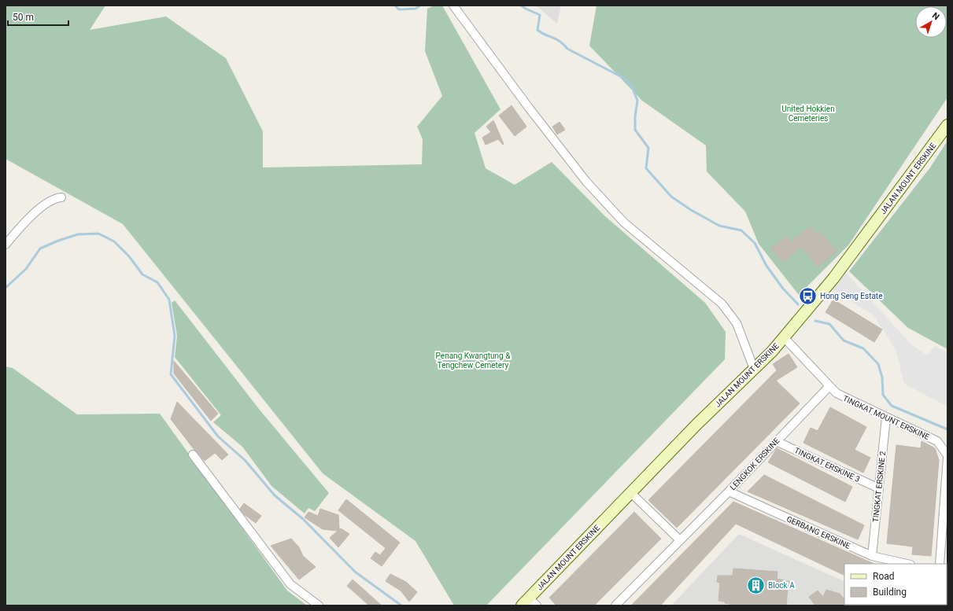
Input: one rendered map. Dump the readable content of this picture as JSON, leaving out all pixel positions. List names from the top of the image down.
{
  "streets": {
    "main road": ["JALAN MOUNT ERSKINE"],
    "street": [
      "TINGKAT MOUNT ERSKINE",
      "LENGKOK ERSKINE",
      "TINGKAT ERSKINE 3",
      "TINGKAT ERSKINE 2",
      "GERBANG ERSKINE"
    ]
  },
  "crossings": [
    ["JALAN MOUNT ERSKINE", "TINGKAT MOUNT ERSKINE"],
    ["TINGKAT MOUNT ERSKINE", "LENGKOK ERSKINE"],
    ["TINGKAT MOUNT ERSKINE", "TINGKAT ERSKINE 2"],
    ["LENGKOK ERSKINE", "TINGKAT ERSKINE 3"],
    ["LENGKOK ERSKINE", "GERBANG ERSKINE"],
    ["TINGKAT ERSKINE 3", "TINGKAT ERSKINE 2"],
    ["TINGKAT ERSKINE 2", "GERBANG ERSKINE"]
  ],
  "parks": ["United Hokkien Cemeteries", "Penang Kwangtung & Tengchew Cemetery"],
  "places": {
    "bus stop": ["Hong Seng Estate"],
    "building": ["Block A"]
  },
  "legend": ["Road", "Building"],
  "scale_bar": "50 m",
  "north": "top right"
}
